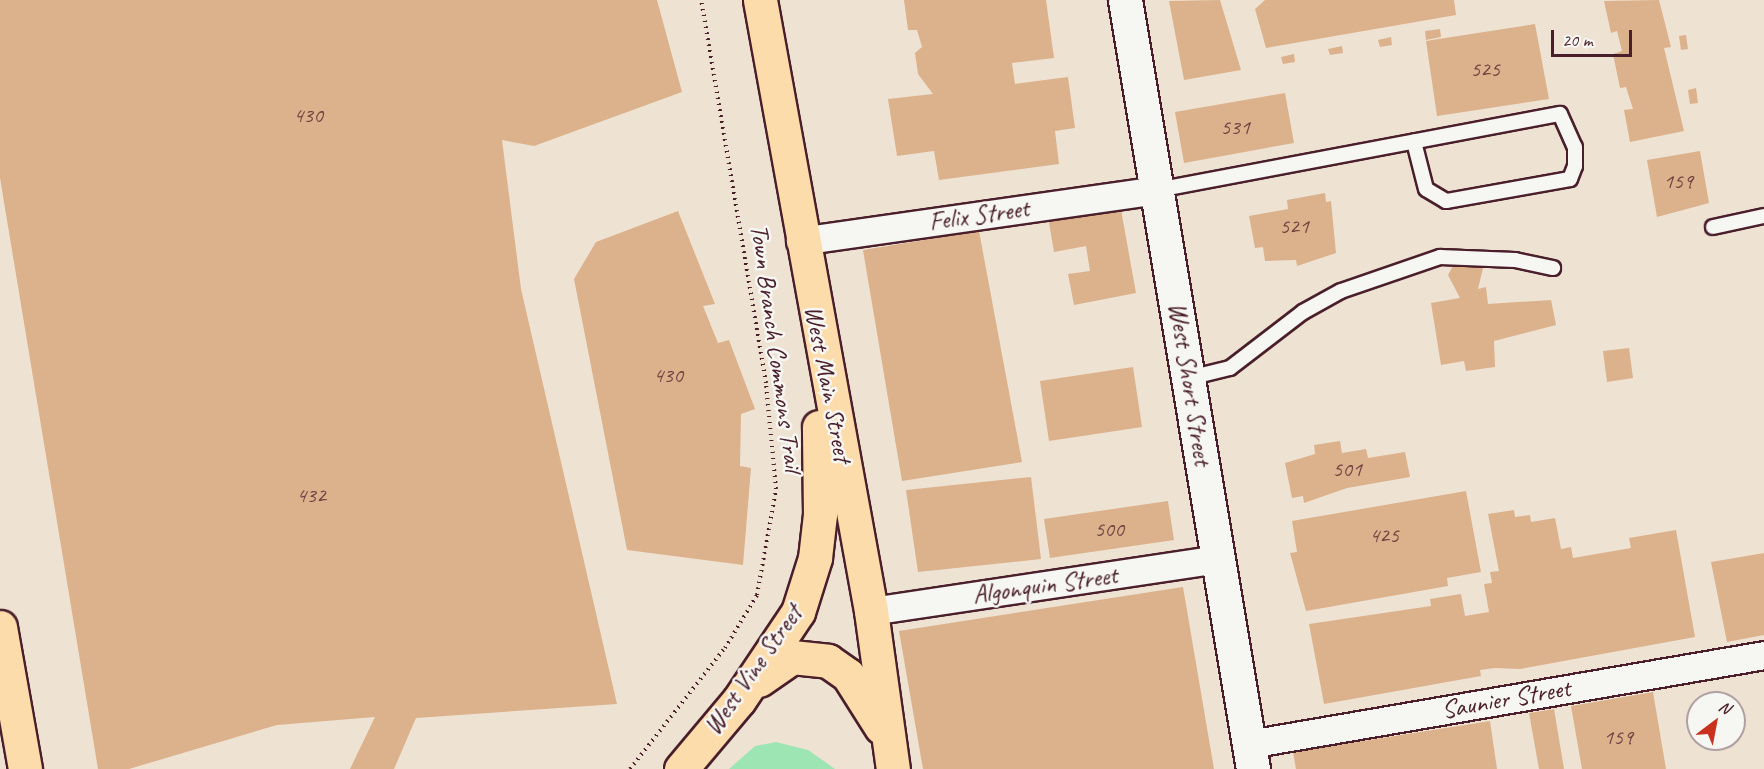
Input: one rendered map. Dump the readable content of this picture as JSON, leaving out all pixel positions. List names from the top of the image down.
{
  "streets": {
    "main road": ["West Main Street", "West Short Street", "West Vine Street"],
    "street": ["Felix Street", "Algonquin Street", "Saunier Street"],
    "path": ["Town Branch Commons Trail"]
  },
  "crossings": [
    ["Felix Street", "West Main Street"],
    ["Felix Street", "West Short Street"],
    ["West Main Street", "Algonquin Street"],
    ["West Main Street", "West Vine Street"],
    ["West Short Street", "Algonquin Street"],
    ["West Short Street", "Saunier Street"]
  ],
  "house_numbers": [
    "525",
    "430",
    "531",
    "159",
    "521",
    "430",
    "501",
    "432",
    "500",
    "425",
    "159"
  ],
  "scale_bar": "20 m",
  "north": "top right"
}
